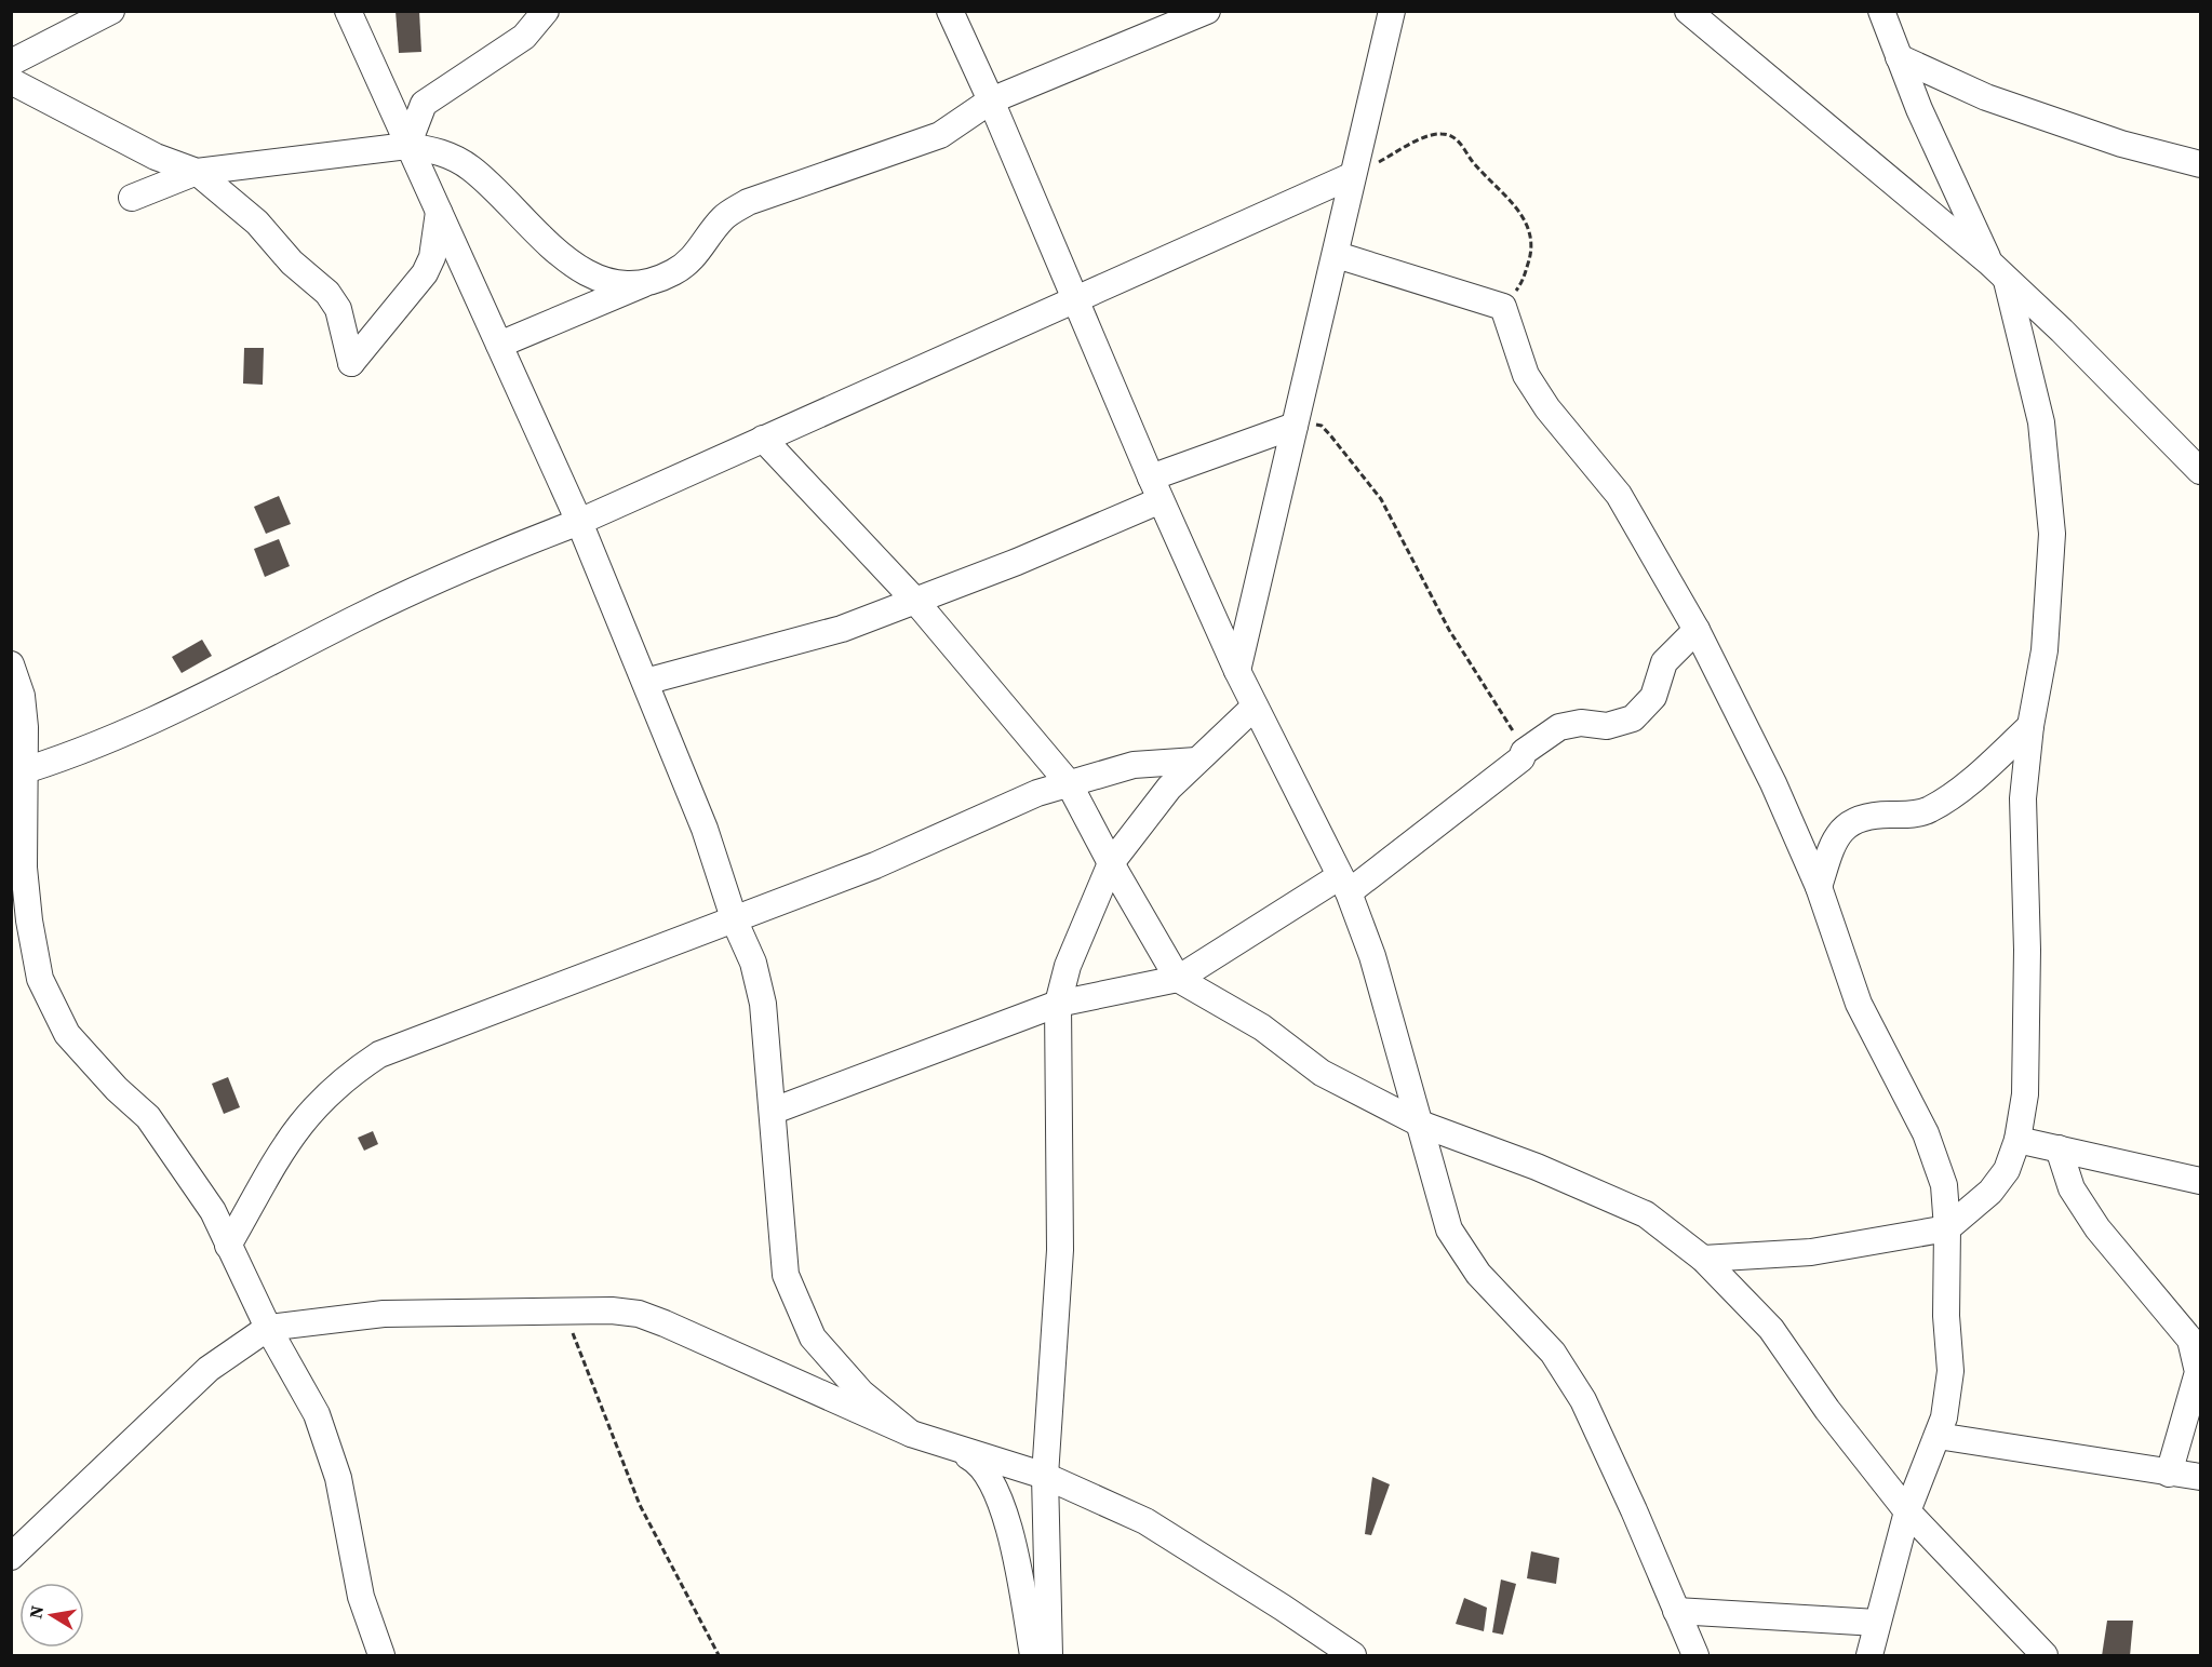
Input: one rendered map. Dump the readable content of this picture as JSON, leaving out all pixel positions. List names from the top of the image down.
{
  "north": "left"
}
